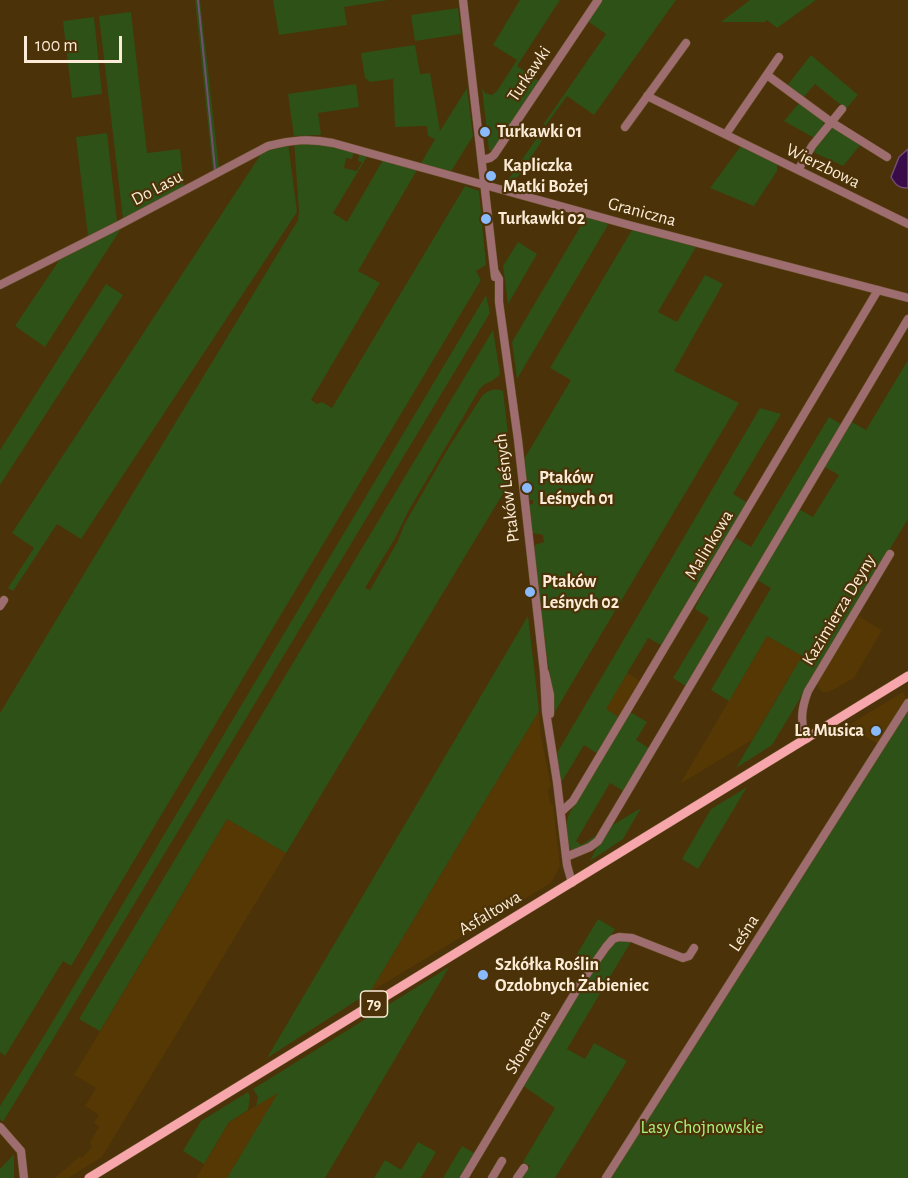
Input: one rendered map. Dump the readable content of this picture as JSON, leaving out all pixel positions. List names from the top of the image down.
{
  "streets": {
    "main road": ["Asfaltowa", "79"],
    "street": [
      "Turkawki",
      "Wierzbowa",
      "Do Lasu",
      "Graniczna",
      "Ptaków Leśnych",
      "Malinkowa",
      "Kazimierza Deyny",
      "Leśna",
      "Słoneczna"
    ]
  },
  "crossings": [
    ["Turkawki", "Ptaków Leśnych"],
    ["Do Lasu", "Graniczna"],
    ["Graniczna", "Ptaków Leśnych"],
    ["Graniczna", "Malinkowa"],
    ["Ptaków Leśnych", "Malinkowa"],
    ["Ptaków Leśnych", "Asfaltowa"],
    ["Kazimierza Deyny", "Asfaltowa"]
  ],
  "parks": ["Lasy Chojnowskie"],
  "places": [
    "Turkawki 01",
    "Kapliczka Matki Bożej",
    "Turkawki 02",
    "Ptaków Leśnych 01",
    "Ptaków Leśnych 02",
    "La Musica",
    "Szkółka Roślin Ozdobnych Żabieniec"
  ],
  "scale_bar": "100 m"
}
